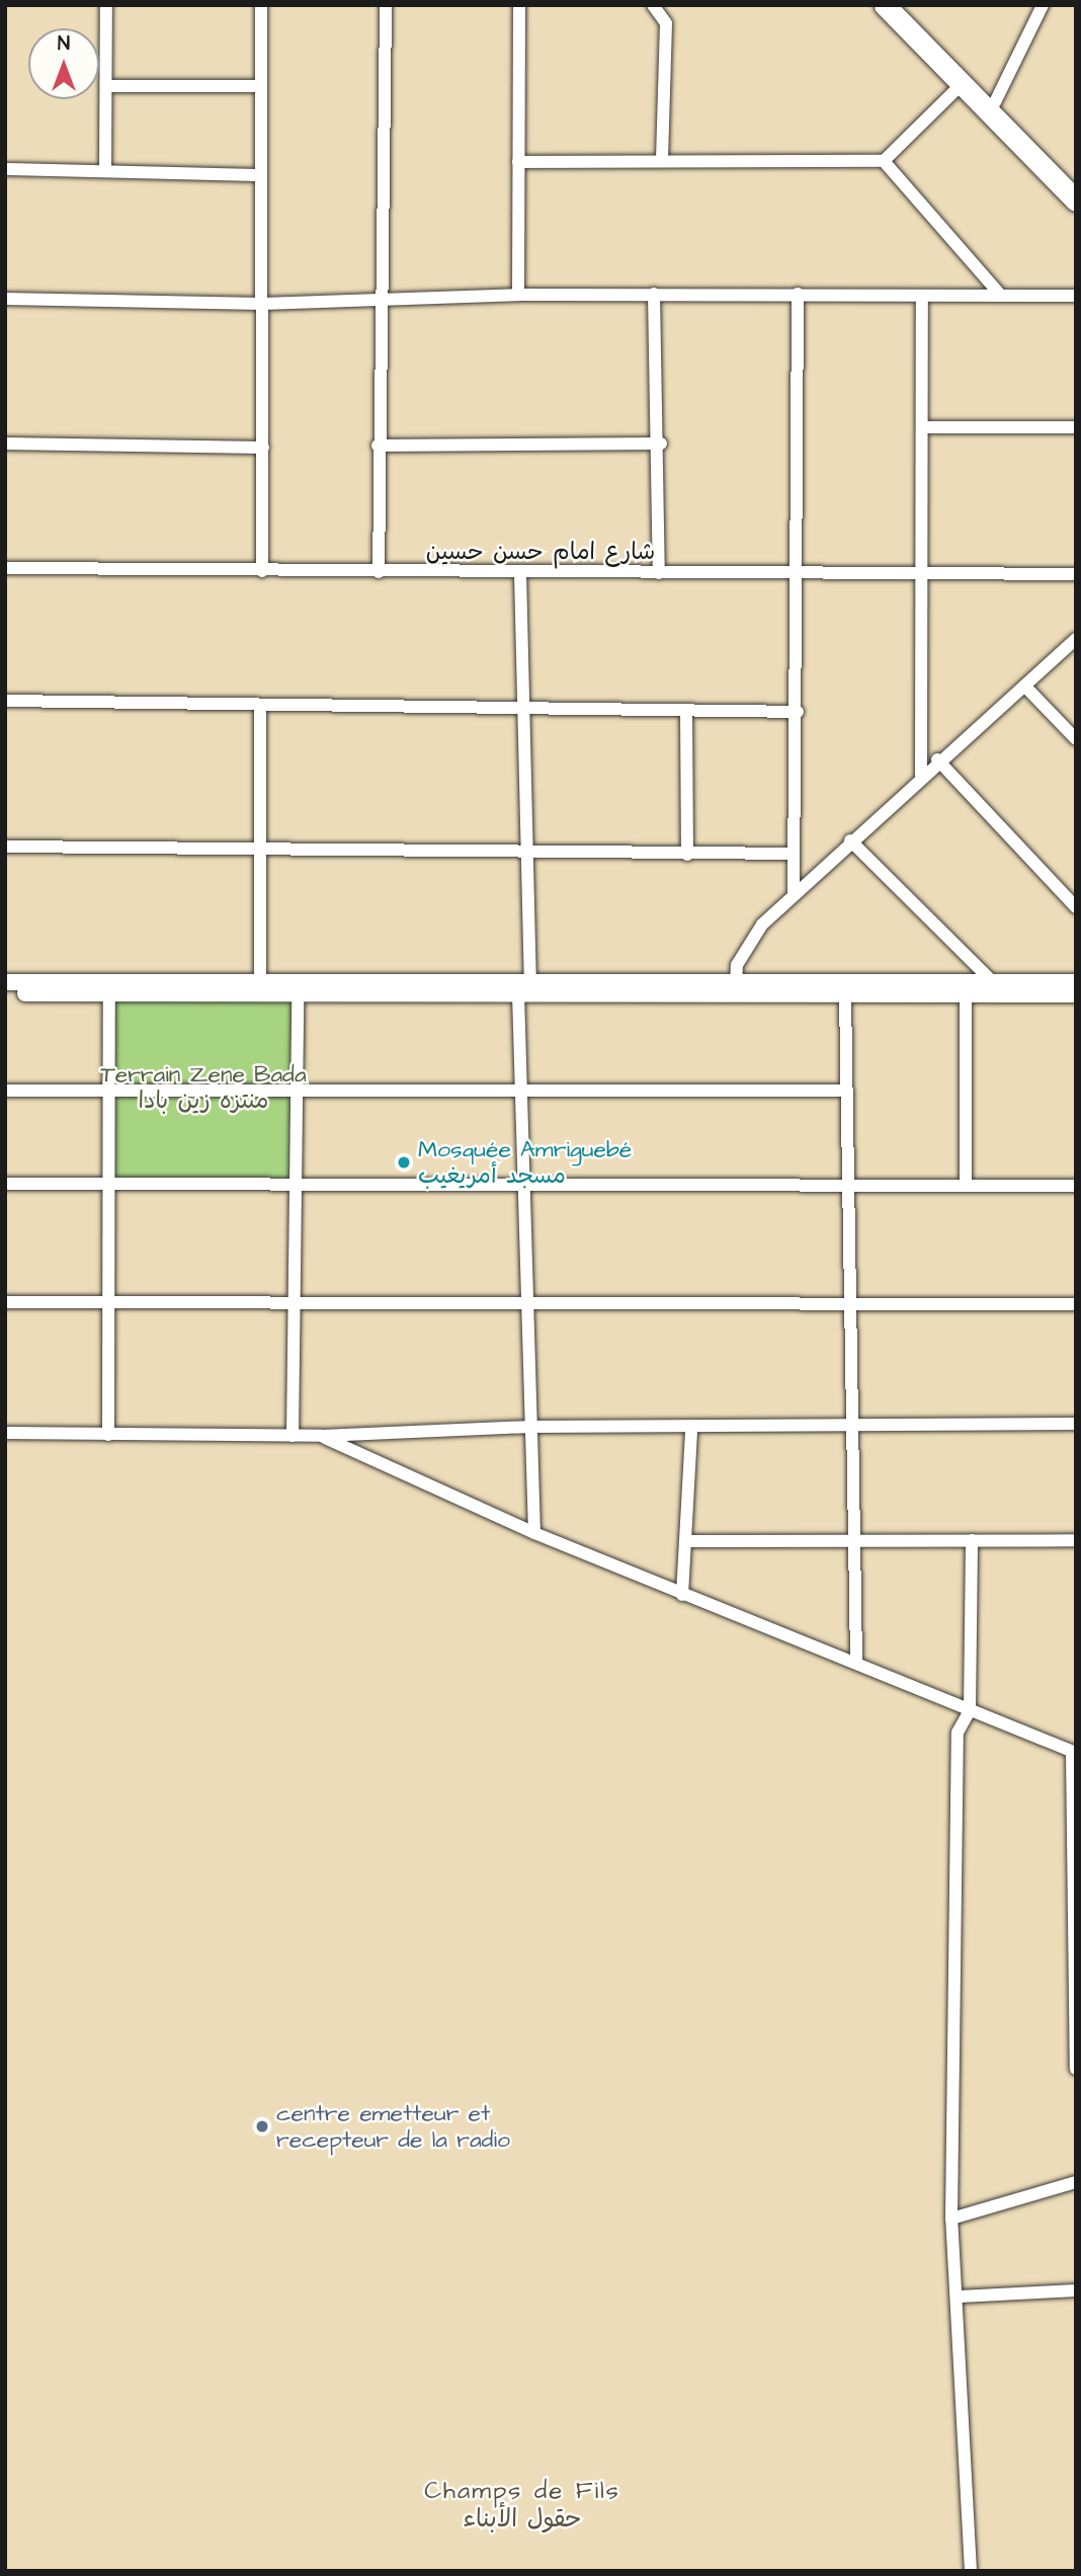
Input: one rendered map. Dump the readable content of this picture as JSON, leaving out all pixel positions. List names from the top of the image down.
{
  "streets": {
    "street": ["شارع امام حسن حسين"]
  },
  "districts": ["Champs de Fils حقول الأبناء"],
  "parks": ["Terrain Zene Bada منتزه زين بادا"],
  "places": ["Mosquée Amriguebé مسجد أمريغيب", "centre emetteur et recepteur de la radio"],
  "north": "top"
}
